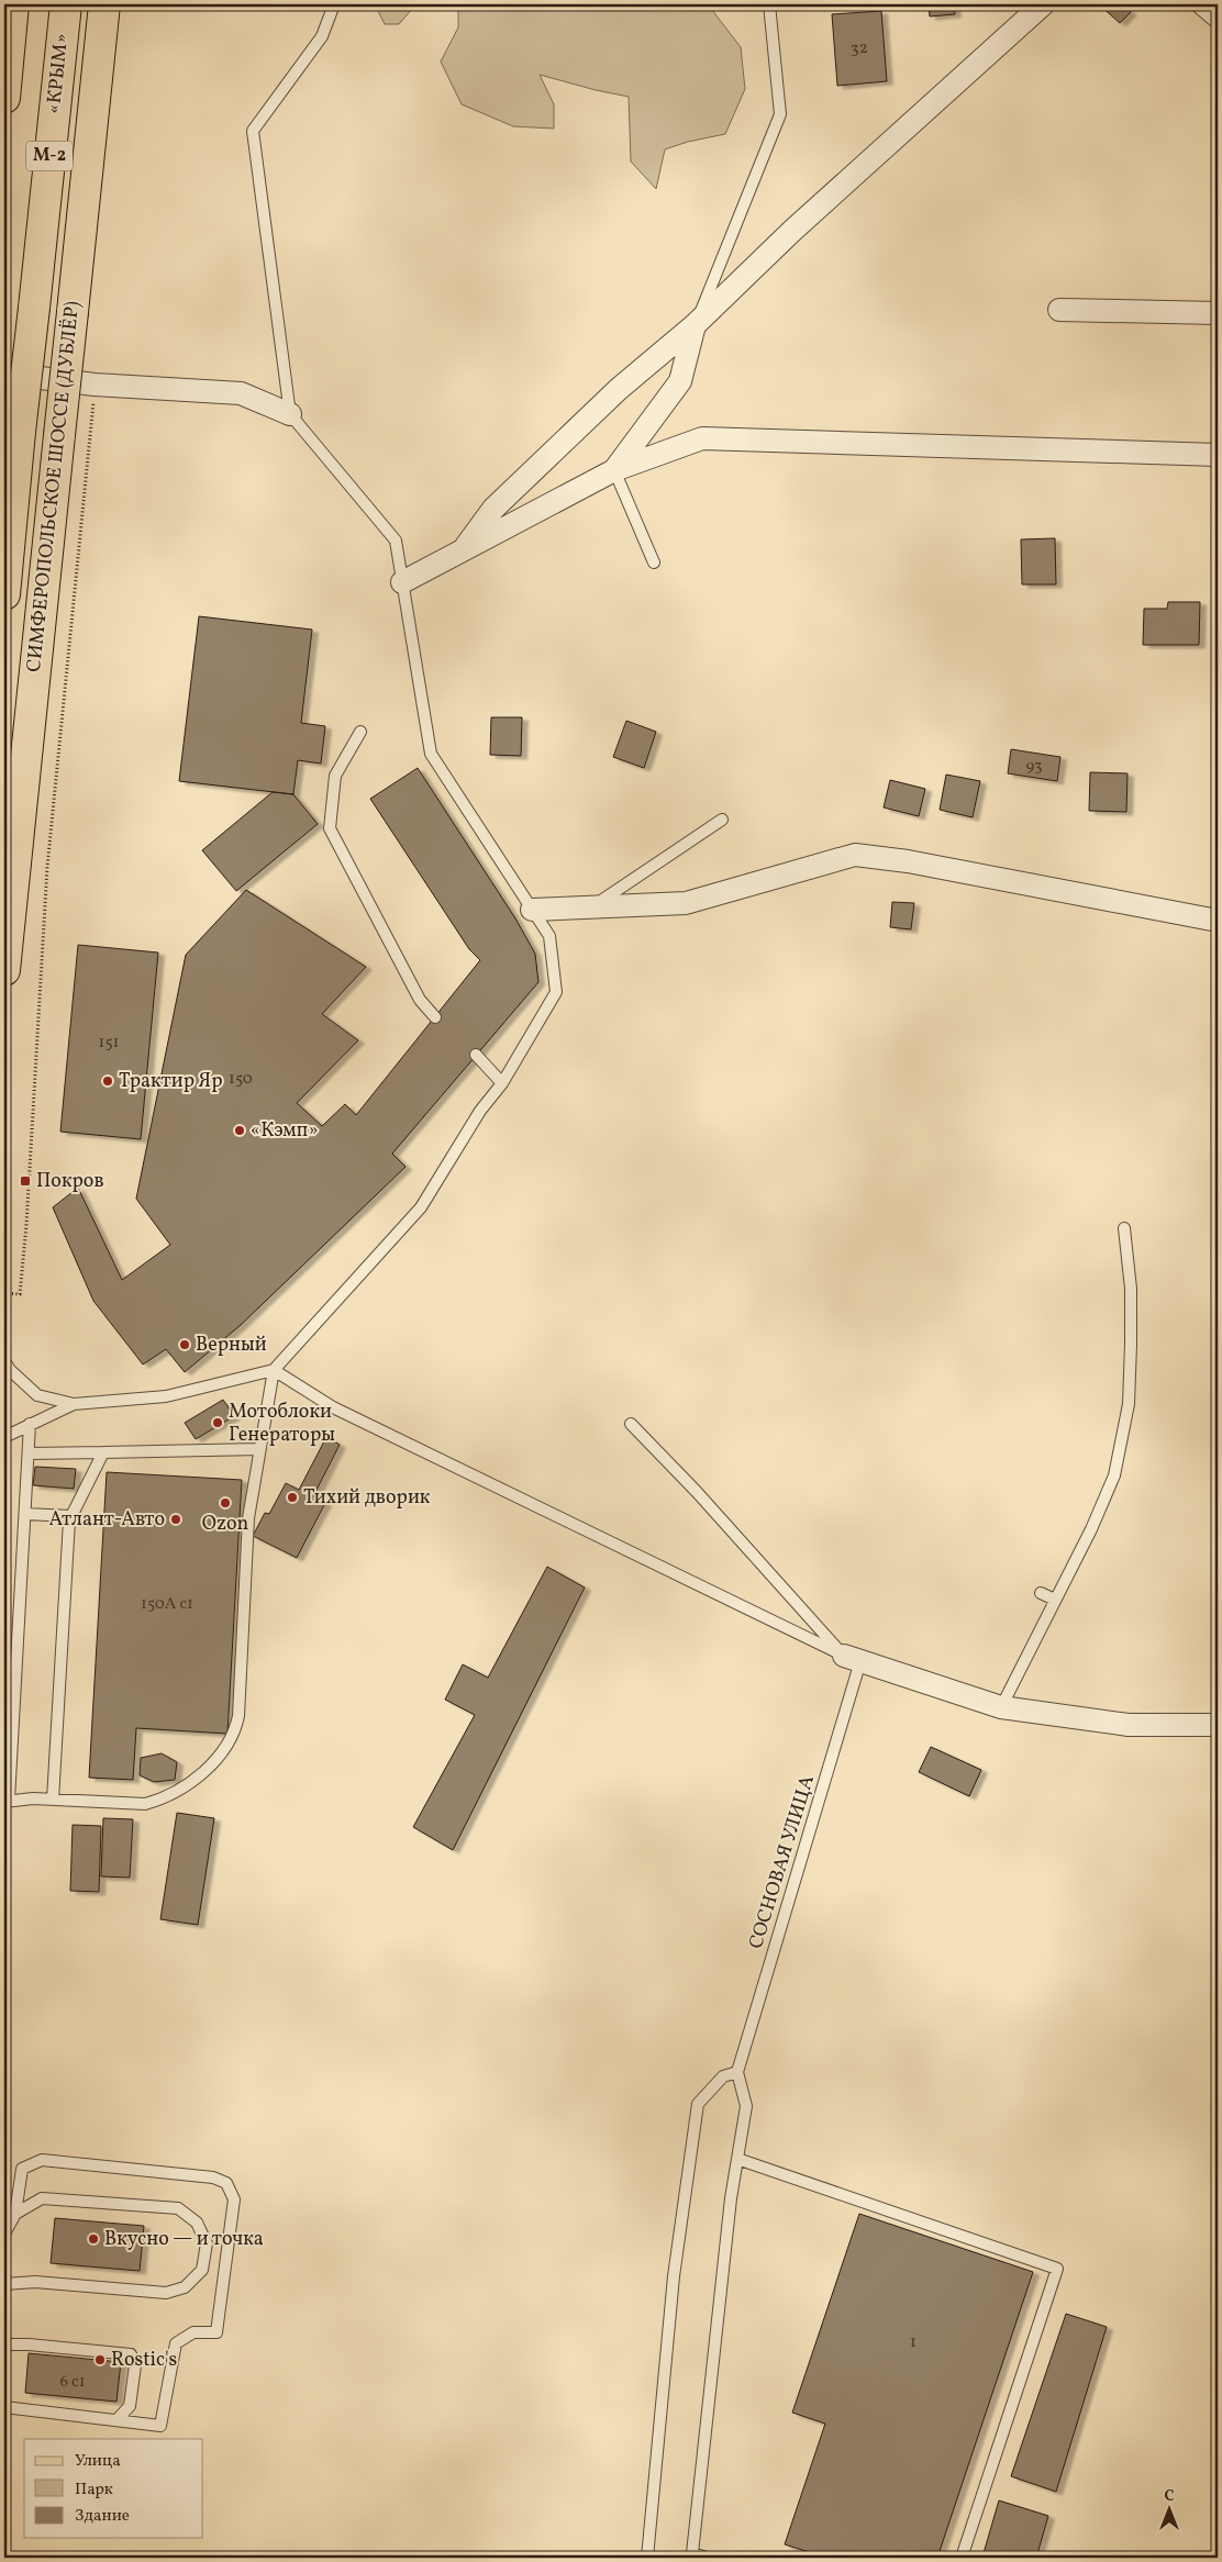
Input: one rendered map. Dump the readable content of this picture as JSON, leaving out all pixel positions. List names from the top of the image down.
{
  "streets": {
    "main road": ["«КРЫМ»", "М-2", "СИМФЕРОПОЛЬСКОЕ ШОССЕ (ДУБЛЁР)"],
    "lane": ["СОСНОВАЯ УЛИЦА"]
  },
  "places": {
    "other": [
      "Трактир Яр",
      "«Кэмп»",
      "Верный",
      "Мотоблоки Генераторы",
      "Тихий дворик",
      "Ozon",
      "Атлант-Авто",
      "Вкусно — и точка",
      "Rostic's"
    ],
    "transit": ["Покров"]
  },
  "house_numbers": [
    "32",
    "93",
    "151",
    "150",
    "150А с1",
    "1",
    "6 с1"
  ],
  "legend": ["Улица", "Парк", "Здание"],
  "north": "top"
}
